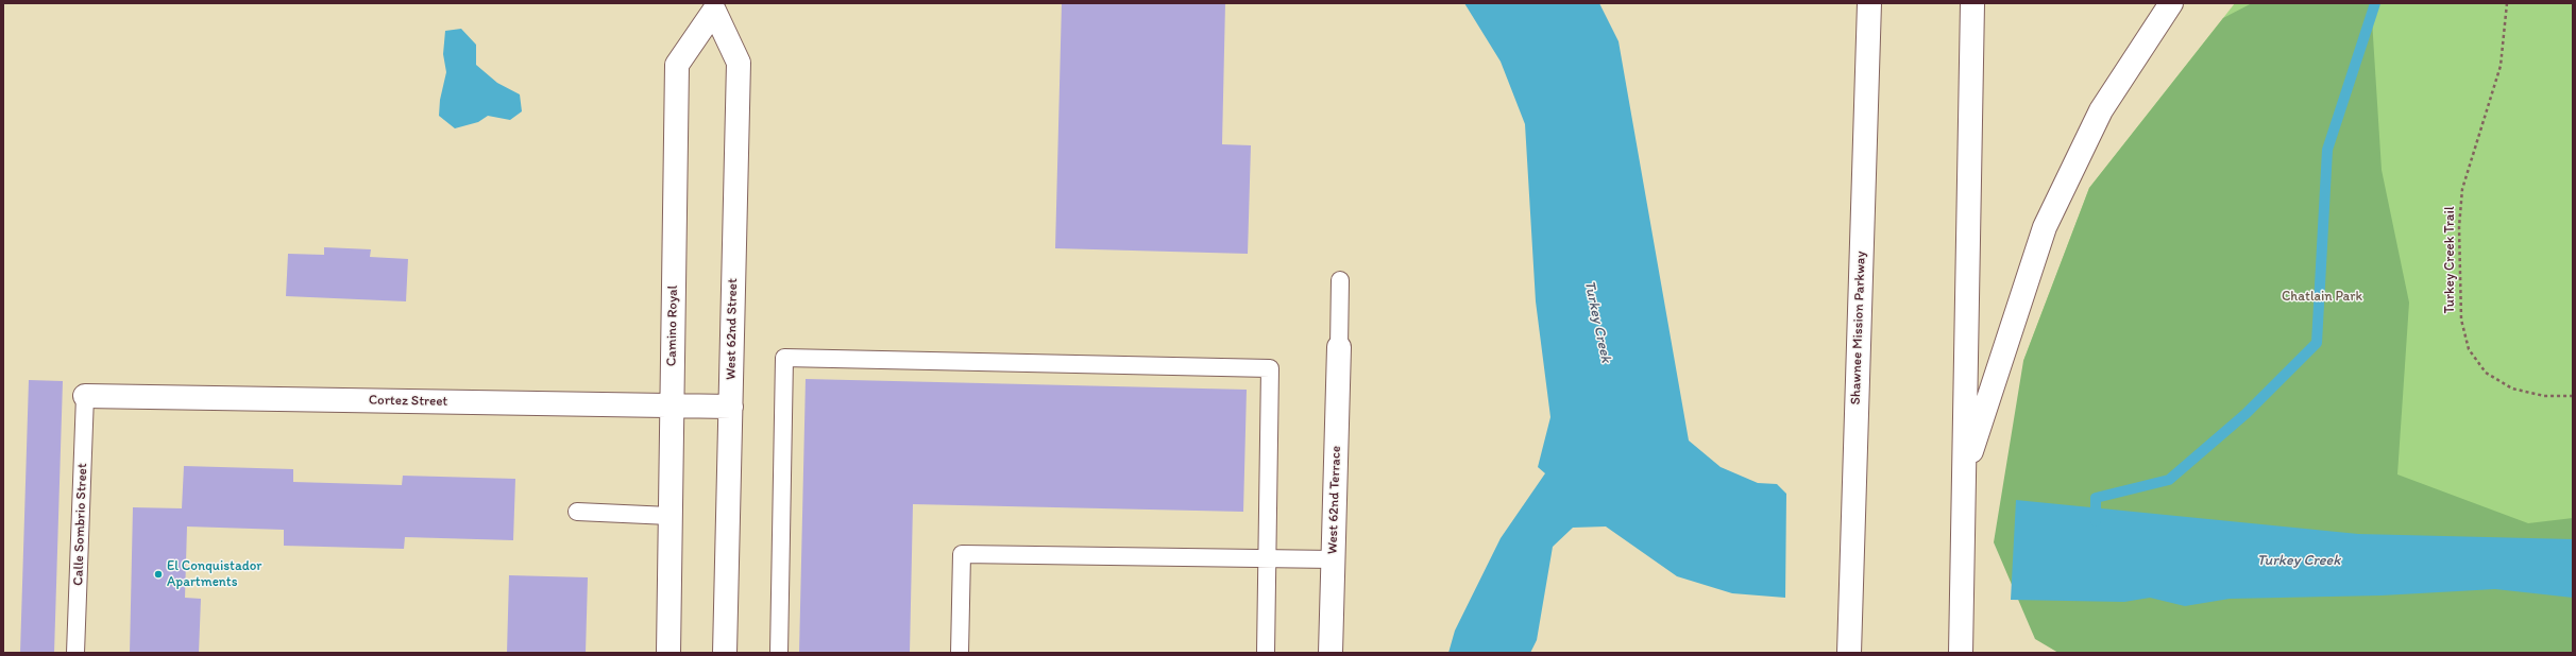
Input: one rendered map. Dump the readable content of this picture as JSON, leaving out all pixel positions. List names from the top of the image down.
{
  "streets": {
    "main road": [
      "Camino Royal",
      "Shawnee Mission Parkway",
      "West 62nd Street",
      "Cortez Street",
      "West 62nd Terrace"
    ],
    "lane": ["Calle Sombrio Street"],
    "path": ["Turkey Creek Trail"]
  },
  "crossings": [
    ["Camino Royal", "West 62nd Street"],
    ["Camino Royal", "Cortez Street"],
    ["West 62nd Street", "Cortez Street"],
    ["Cortez Street", "Calle Sombrio Street"]
  ],
  "water": ["Turkey Creek"],
  "parks": ["Chatlain Park"],
  "places": ["El Conquistador Apartments"]
}
